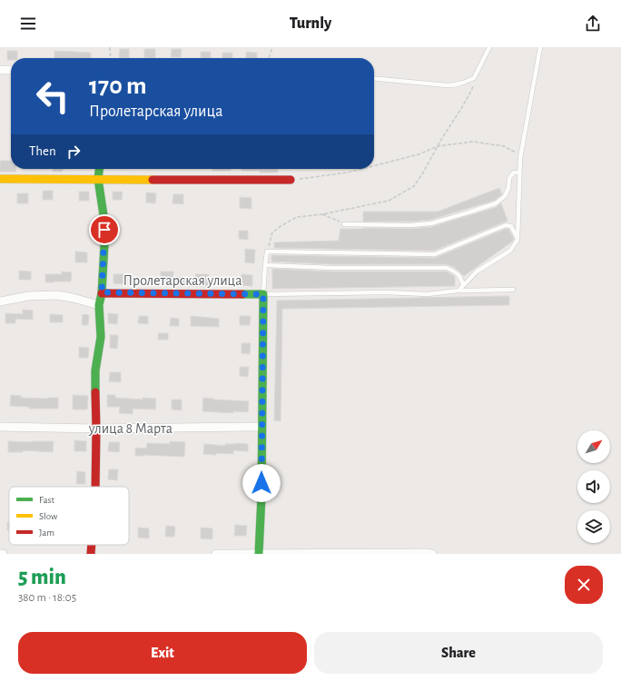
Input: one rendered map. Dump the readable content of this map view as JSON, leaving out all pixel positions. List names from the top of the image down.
{
  "streets": {
    "street": ["Пролетарская улица", "улица 8 Марта"]
  },
  "legend": ["Fast", "Slow", "Jam"],
  "north": "top right",
  "page": {
    "header": "Turnly",
    "turn": ["170 m", "Пролетарская улица"],
    "then": "Then",
    "heading": ["5 min", "380 m · 18:05"],
    "buttons": ["Exit", "Share"]
  }
}
